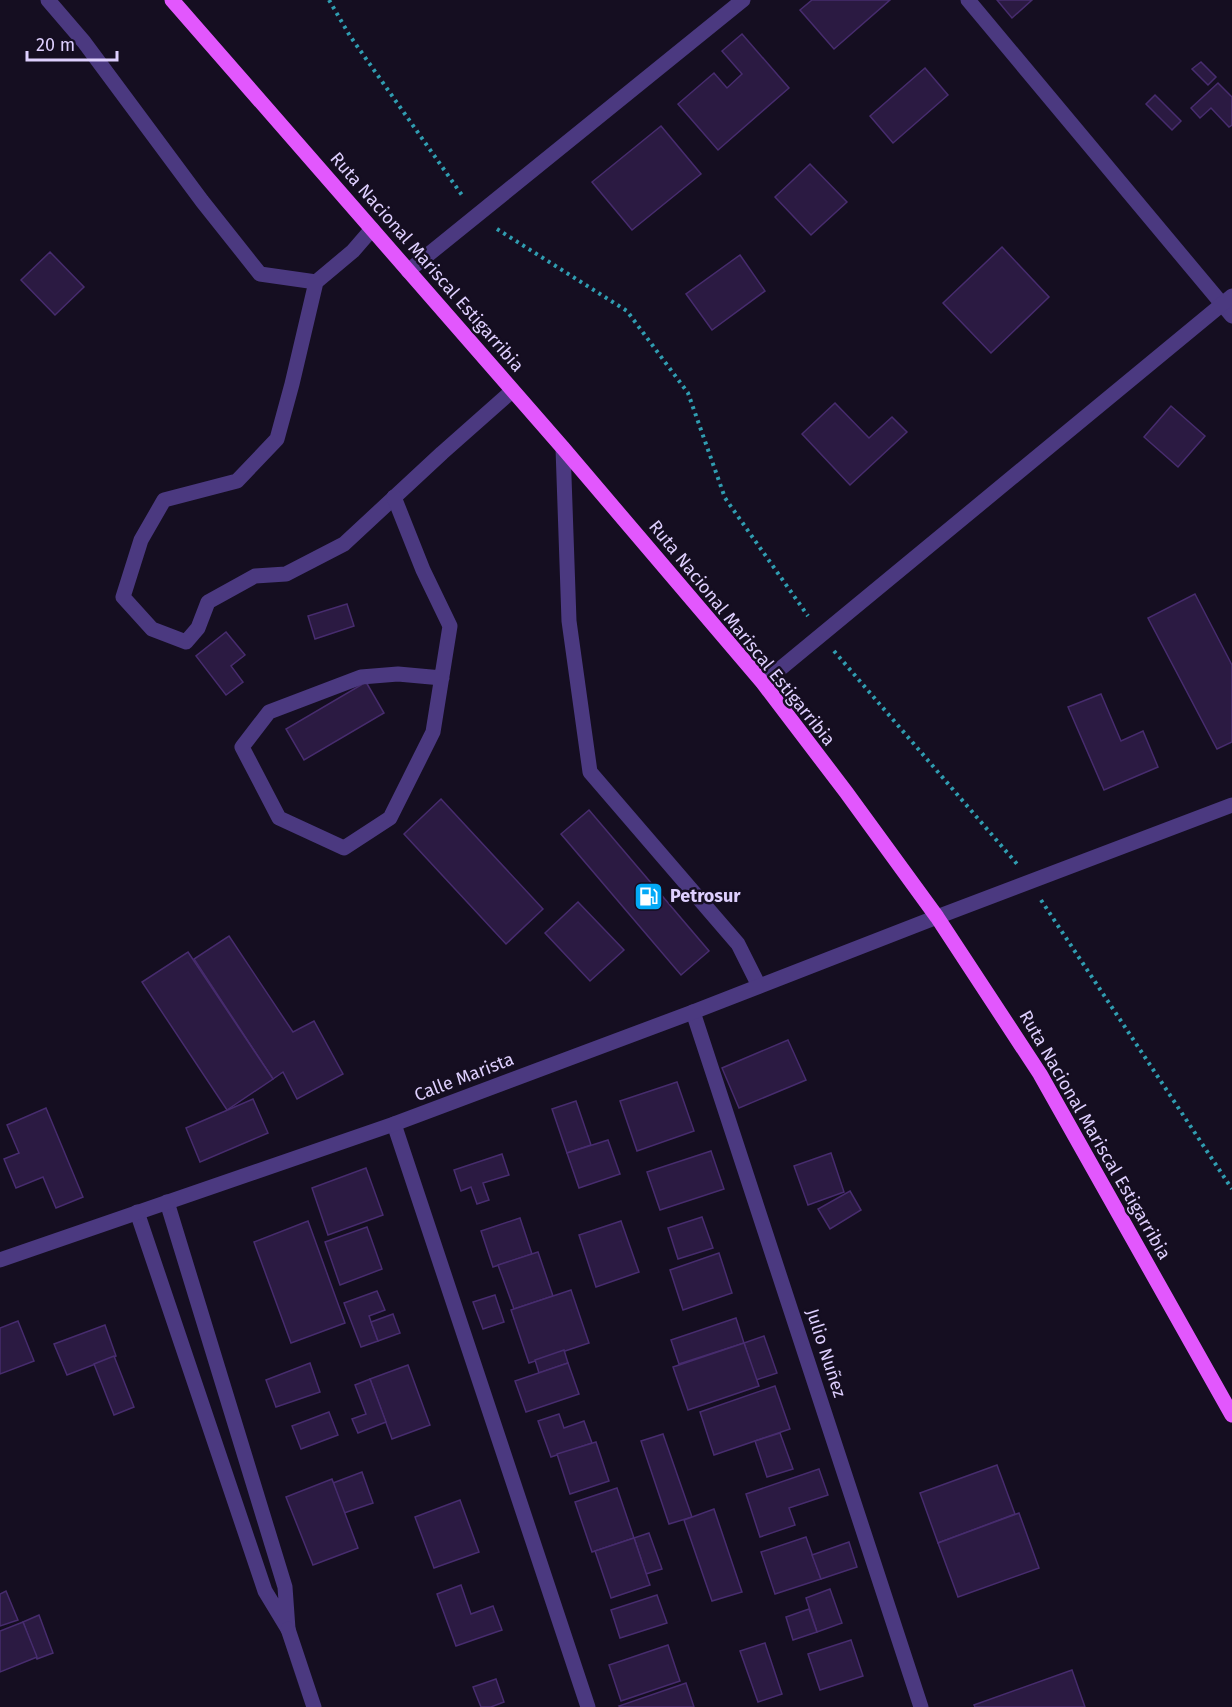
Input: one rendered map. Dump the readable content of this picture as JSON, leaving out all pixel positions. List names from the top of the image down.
{
  "streets": {
    "main road": ["Ruta Nacional Mariscal Estigarribia"],
    "street": ["Calle Marista", "Julio Nuñez"]
  },
  "crossings": [
    ["Ruta Nacional Mariscal Estigarribia", "Calle Marista"],
    ["Calle Marista", "Julio Nuñez"]
  ],
  "places": {
    "fuel station": ["Petrosur"]
  },
  "scale_bar": "20 m"
}
